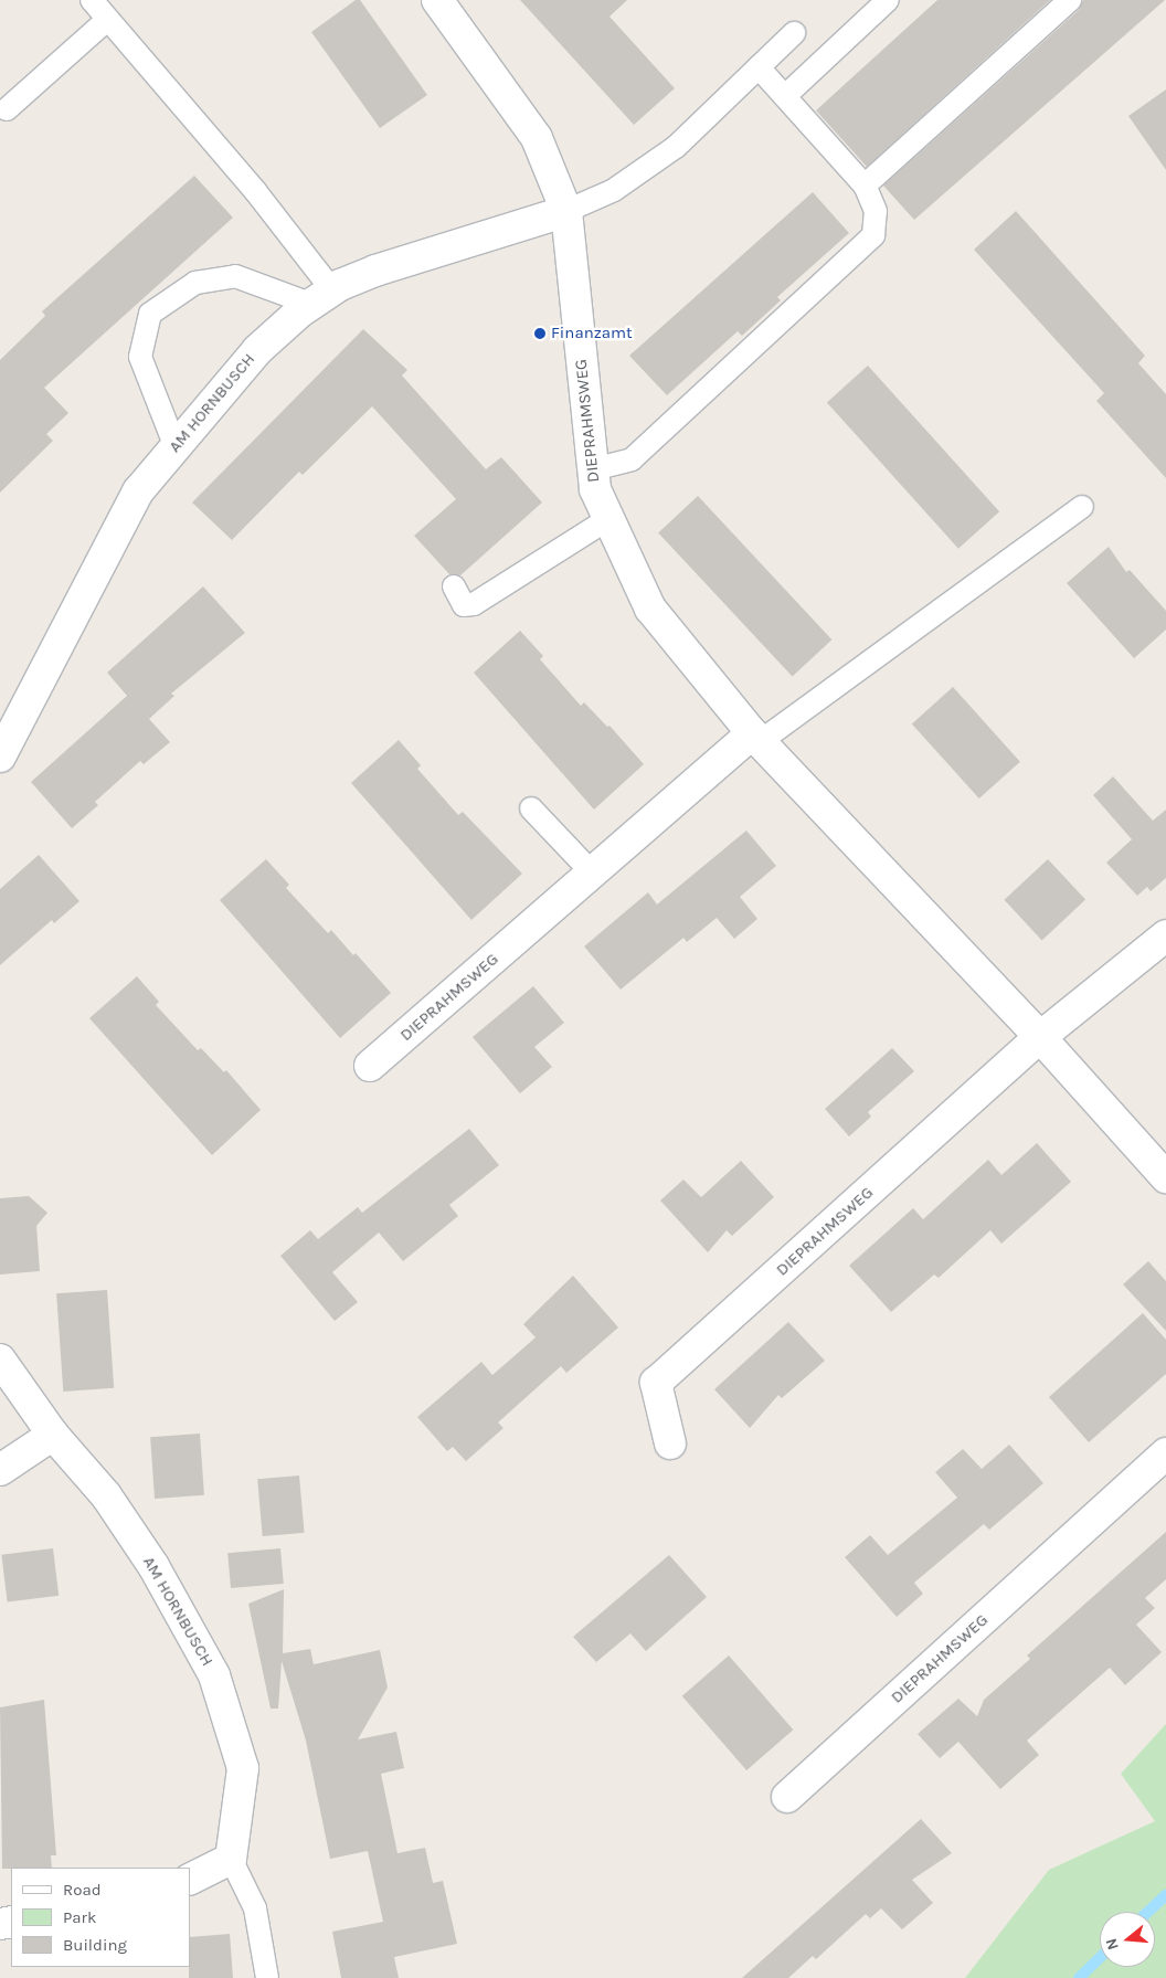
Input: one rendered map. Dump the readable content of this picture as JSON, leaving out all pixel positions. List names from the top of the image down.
{
  "streets": {
    "street": ["AM HORNBUSCH", "DIEPRAHMSWEG"]
  },
  "crossings": [
    ["AM HORNBUSCH", "DIEPRAHMSWEG"]
  ],
  "places": ["Finanzamt"],
  "legend": ["Road", "Park", "Building"],
  "north": "left"
}
